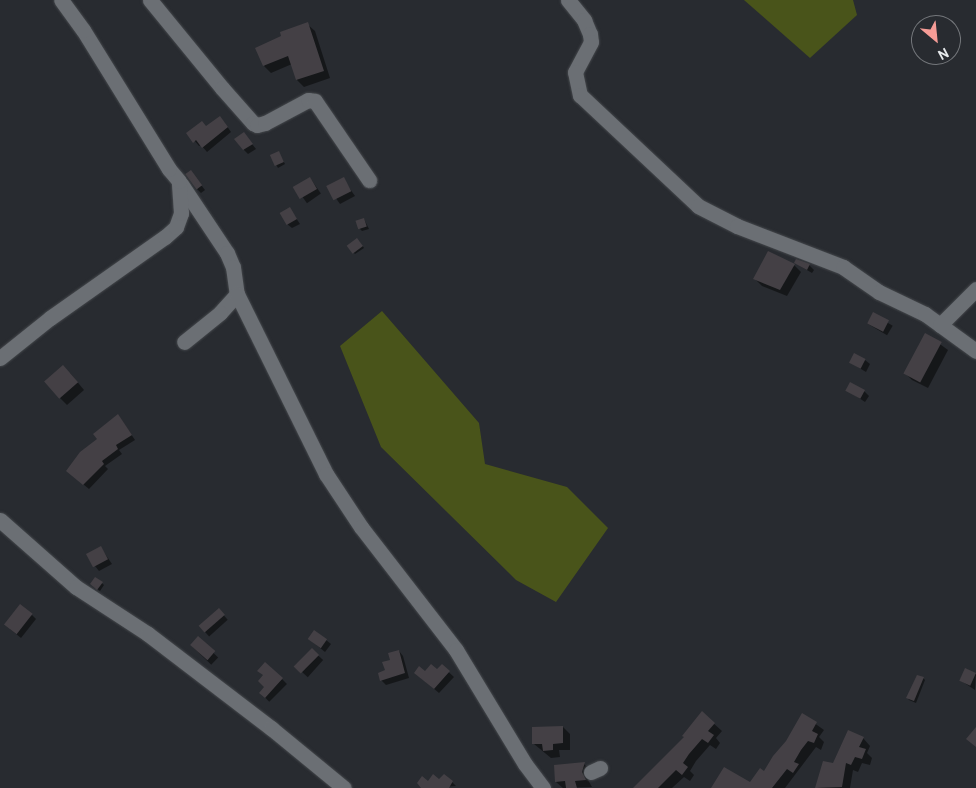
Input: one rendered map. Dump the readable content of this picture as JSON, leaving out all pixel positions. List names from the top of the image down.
{
  "north": "bottom right"
}
